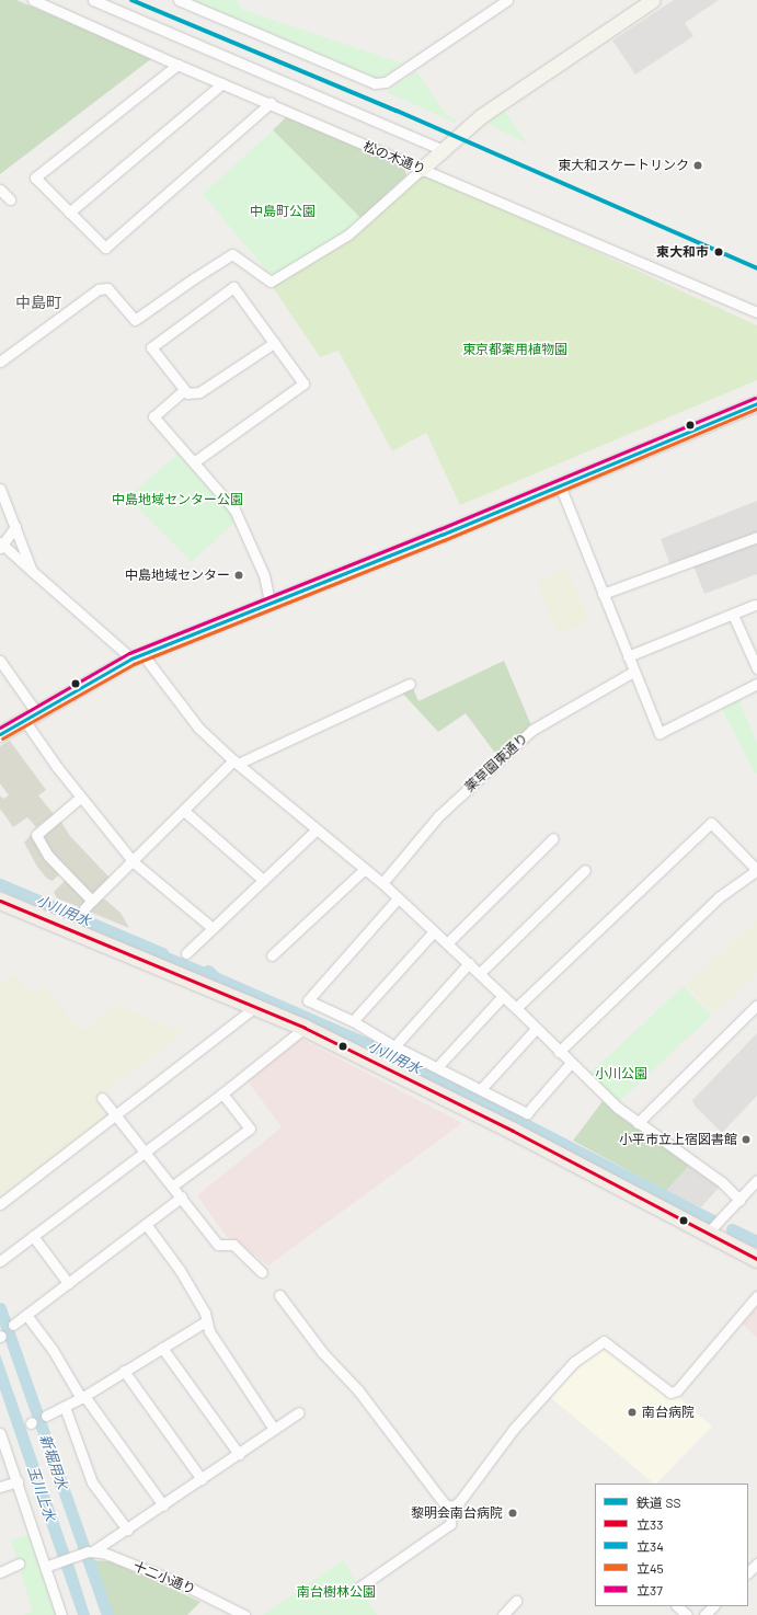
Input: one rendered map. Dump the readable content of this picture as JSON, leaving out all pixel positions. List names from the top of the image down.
{
  "streets": {
    "street": ["松の木通り", "薬草園東通り", "十二小通り"]
  },
  "districts": ["中島町"],
  "water": ["小川用水", "新堀用水", "玉川上水"],
  "parks": [
    "中島町公園",
    "東京都薬用植物園",
    "中島地域センター公園",
    "小川公園",
    "南台樹林公園"
  ],
  "places": [
    "東大和スケートリンク",
    "東大和市",
    "中島地域センター",
    "小平市立上宿図書館",
    "南台病院",
    "黎明会南台病院"
  ],
  "lines": [
    "rail line SS",
    "transit line 立37",
    "transit line 立34",
    "transit line 立45",
    "transit line 立33"
  ],
  "legend": [
    "鉄道 SS",
    "立33",
    "立34",
    "立45",
    "立37"
  ]
}
